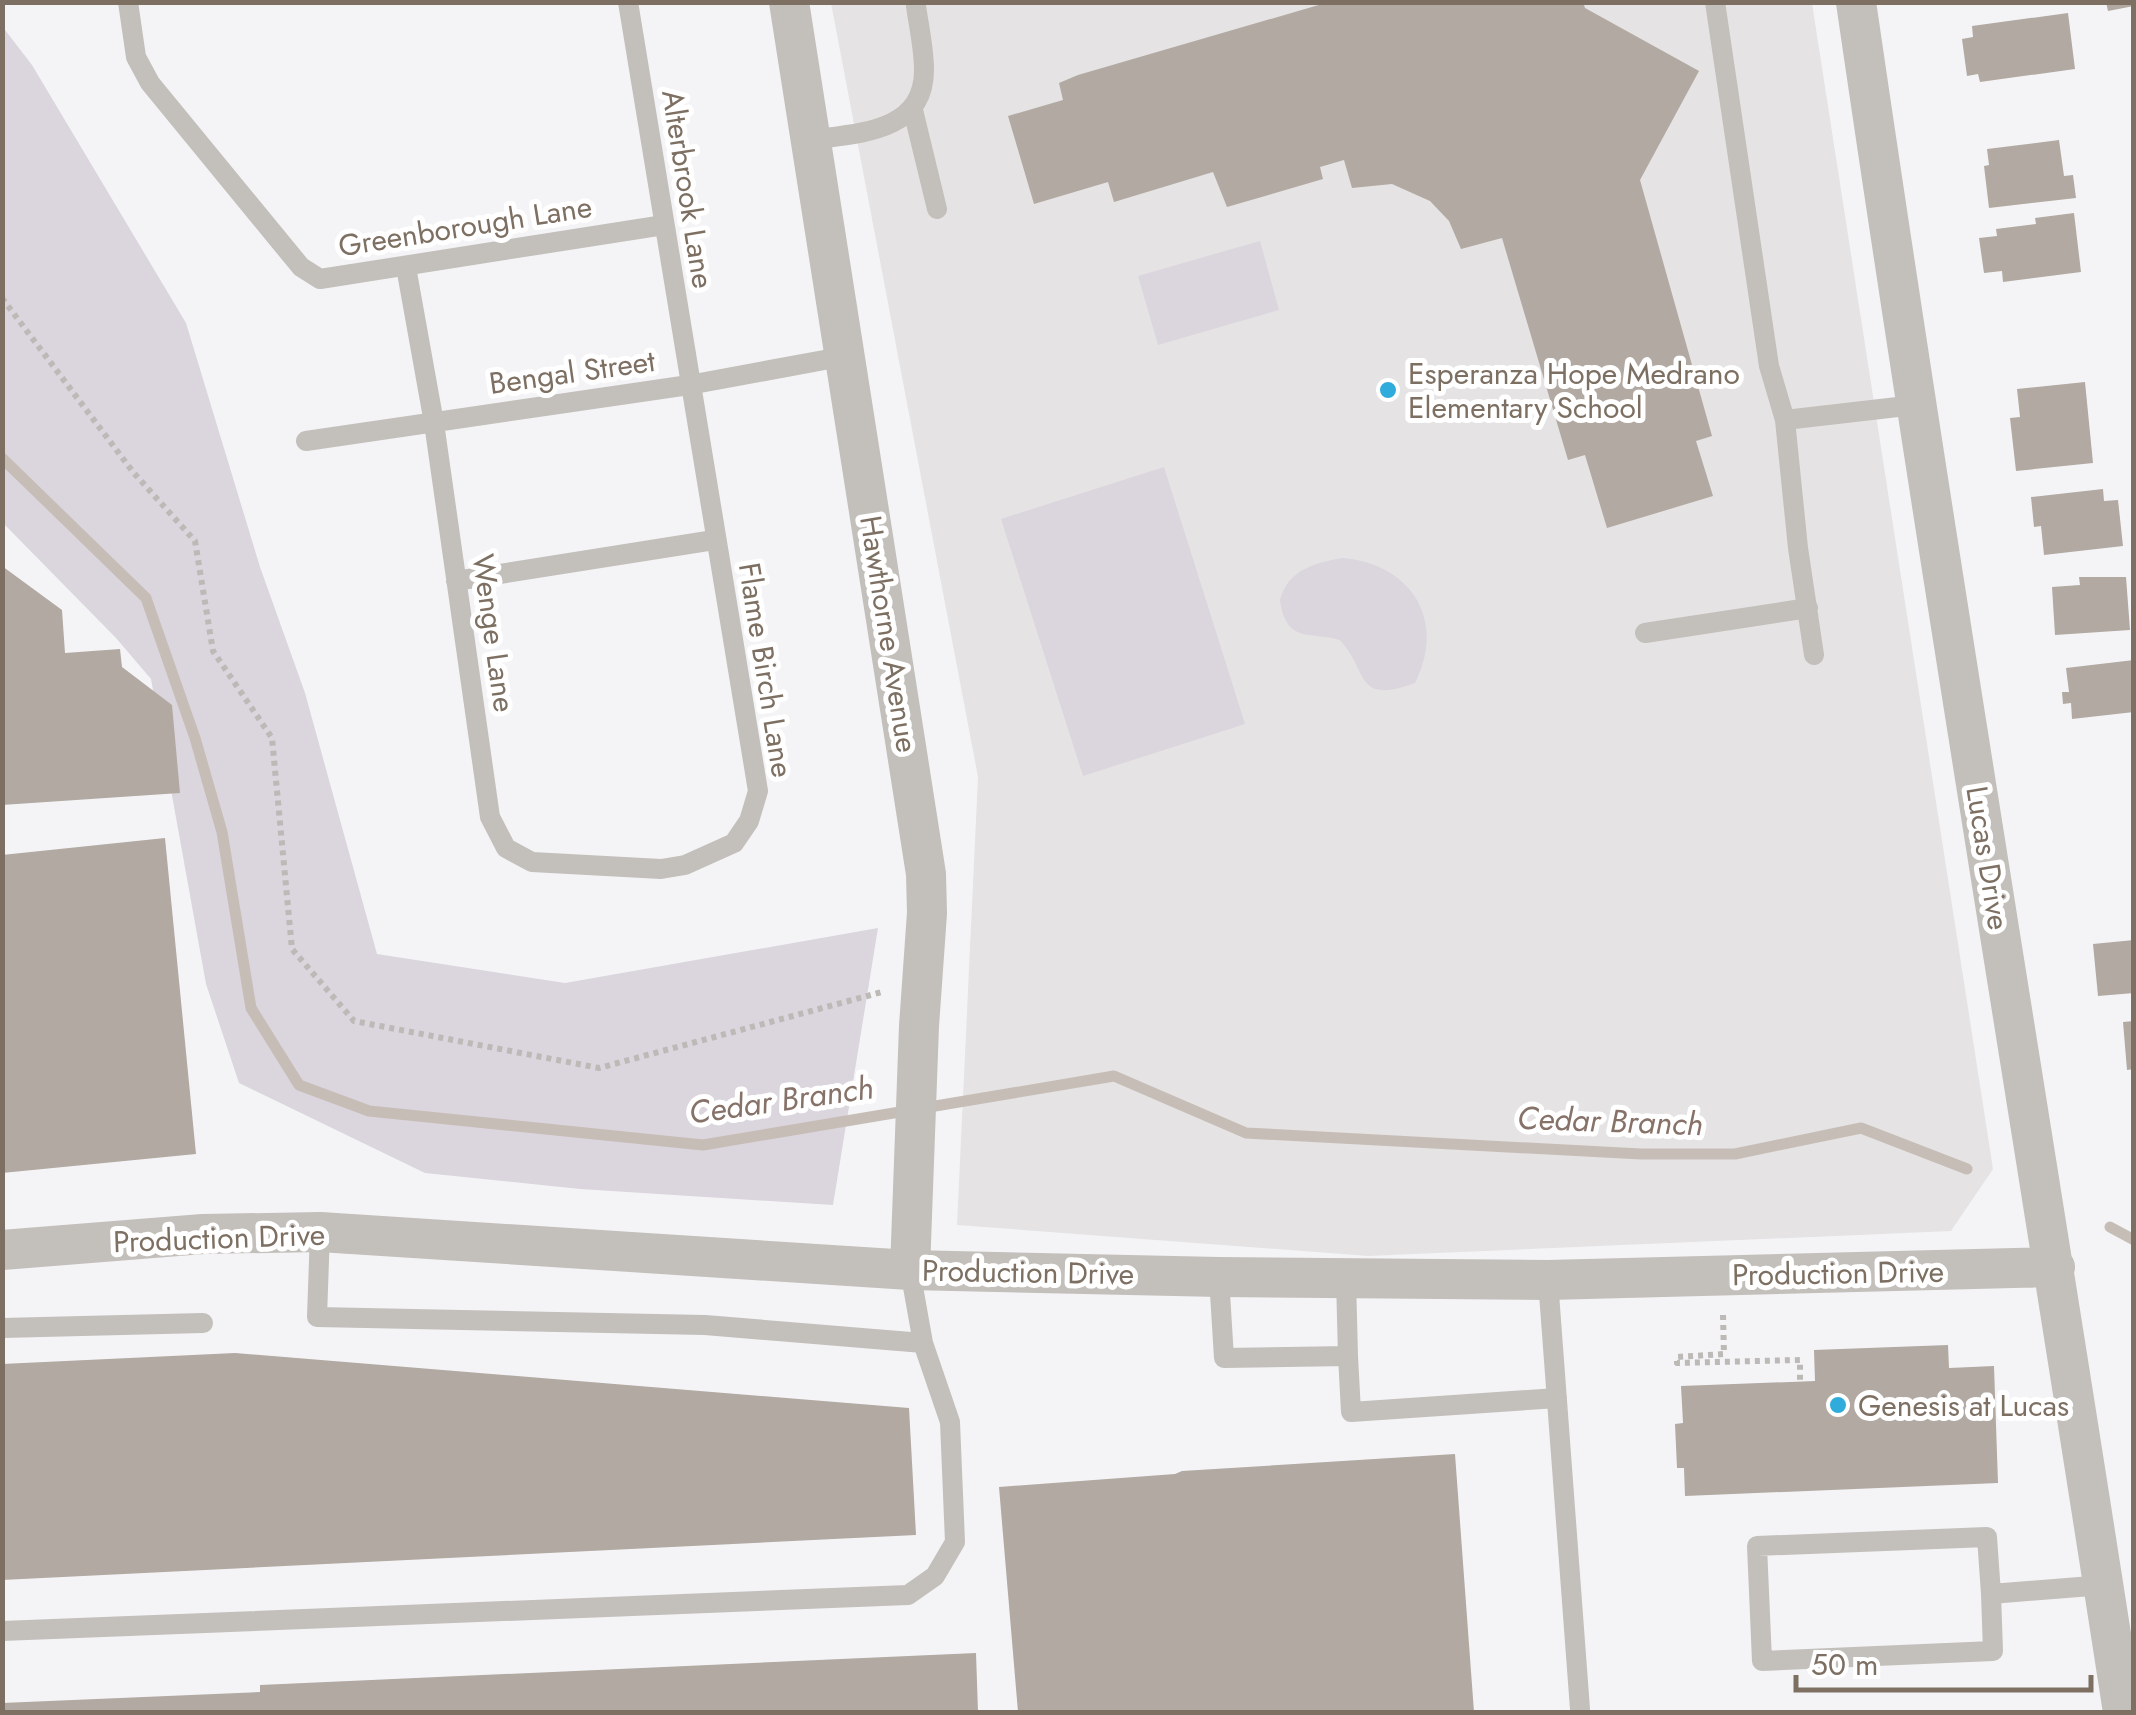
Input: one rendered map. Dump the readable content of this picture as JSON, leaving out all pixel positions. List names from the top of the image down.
{
  "streets": {
    "street": ["Hawthorne Avenue", "Lucas Drive", "Production Drive"],
    "lane": [
      "Alterbrook Lane",
      "Greenborough Lane",
      "Bengal Street",
      "Wenge Lane",
      "Flame Birch Lane"
    ]
  },
  "crossings": [
    ["Alterbrook Lane", "Greenborough Lane"],
    ["Alterbrook Lane", "Bengal Street"],
    ["Alterbrook Lane", "Flame Birch Lane"],
    ["Greenborough Lane", "Wenge Lane"],
    ["Bengal Street", "Wenge Lane"],
    ["Bengal Street", "Hawthorne Avenue"],
    ["Bengal Street", "Flame Birch Lane"],
    ["Wenge Lane", "Flame Birch Lane"],
    ["Hawthorne Avenue", "Production Drive"],
    ["Lucas Drive", "Production Drive"]
  ],
  "water": ["Cedar Branch"],
  "places": ["Esperanza Hope Medrano Elementary School", "Genesis at Lucas"],
  "scale_bar": "50 m"
}
